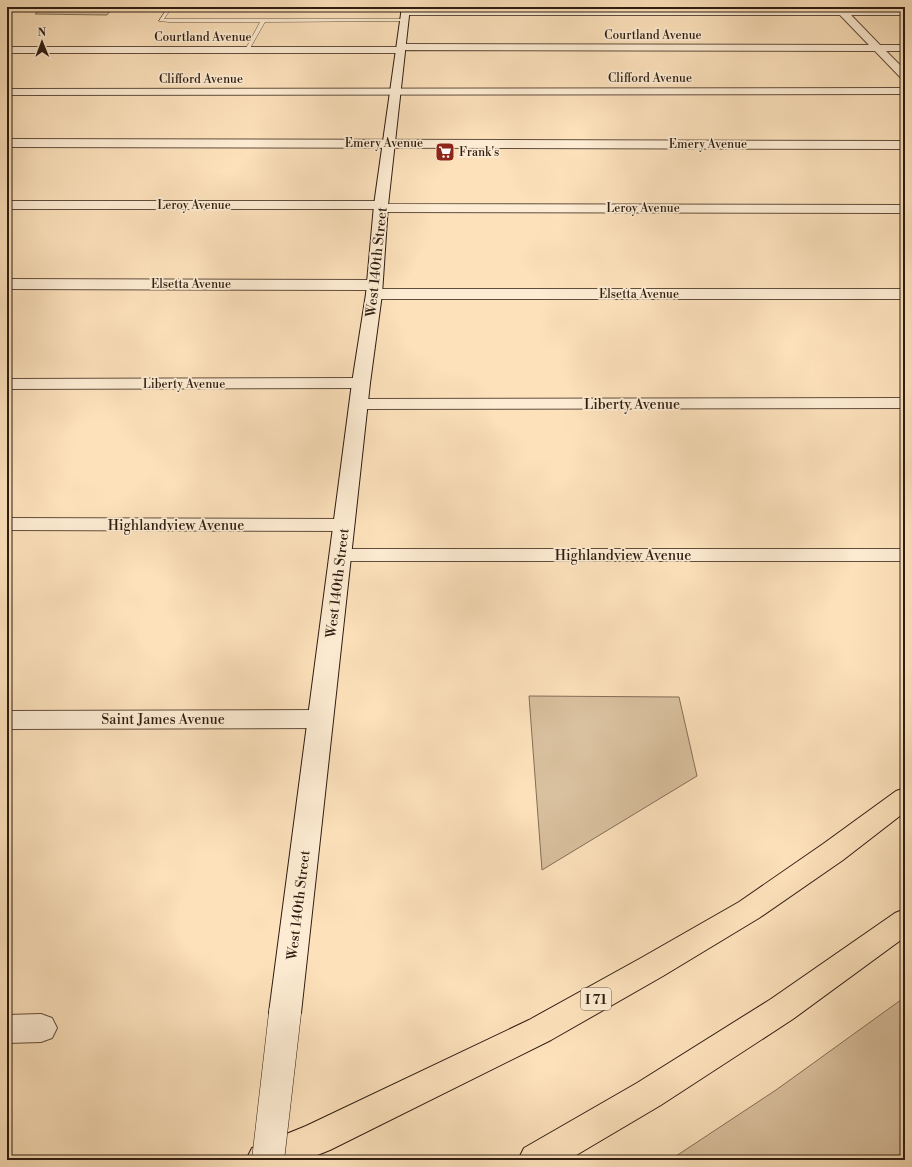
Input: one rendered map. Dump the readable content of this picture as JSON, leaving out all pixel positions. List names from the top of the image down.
{
  "streets": {
    "highway": ["I 71"],
    "street": [
      "Courtland Avenue",
      "Clifford Avenue",
      "Emery Avenue",
      "Leroy Avenue",
      "West 140th Street",
      "Elsetta Avenue",
      "Liberty Avenue",
      "Highlandview Avenue",
      "Saint James Avenue"
    ]
  },
  "crossings": [
    ["Courtland Avenue", "West 140th Street"],
    ["Clifford Avenue", "West 140th Street"],
    ["Emery Avenue", "West 140th Street"],
    ["Leroy Avenue", "West 140th Street"],
    ["West 140th Street", "Elsetta Avenue"],
    ["West 140th Street", "Liberty Avenue"],
    ["West 140th Street", "Highlandview Avenue"],
    ["West 140th Street", "Saint James Avenue"]
  ],
  "places": {
    "supermarket": ["Frank's"]
  },
  "north": "top"
}
